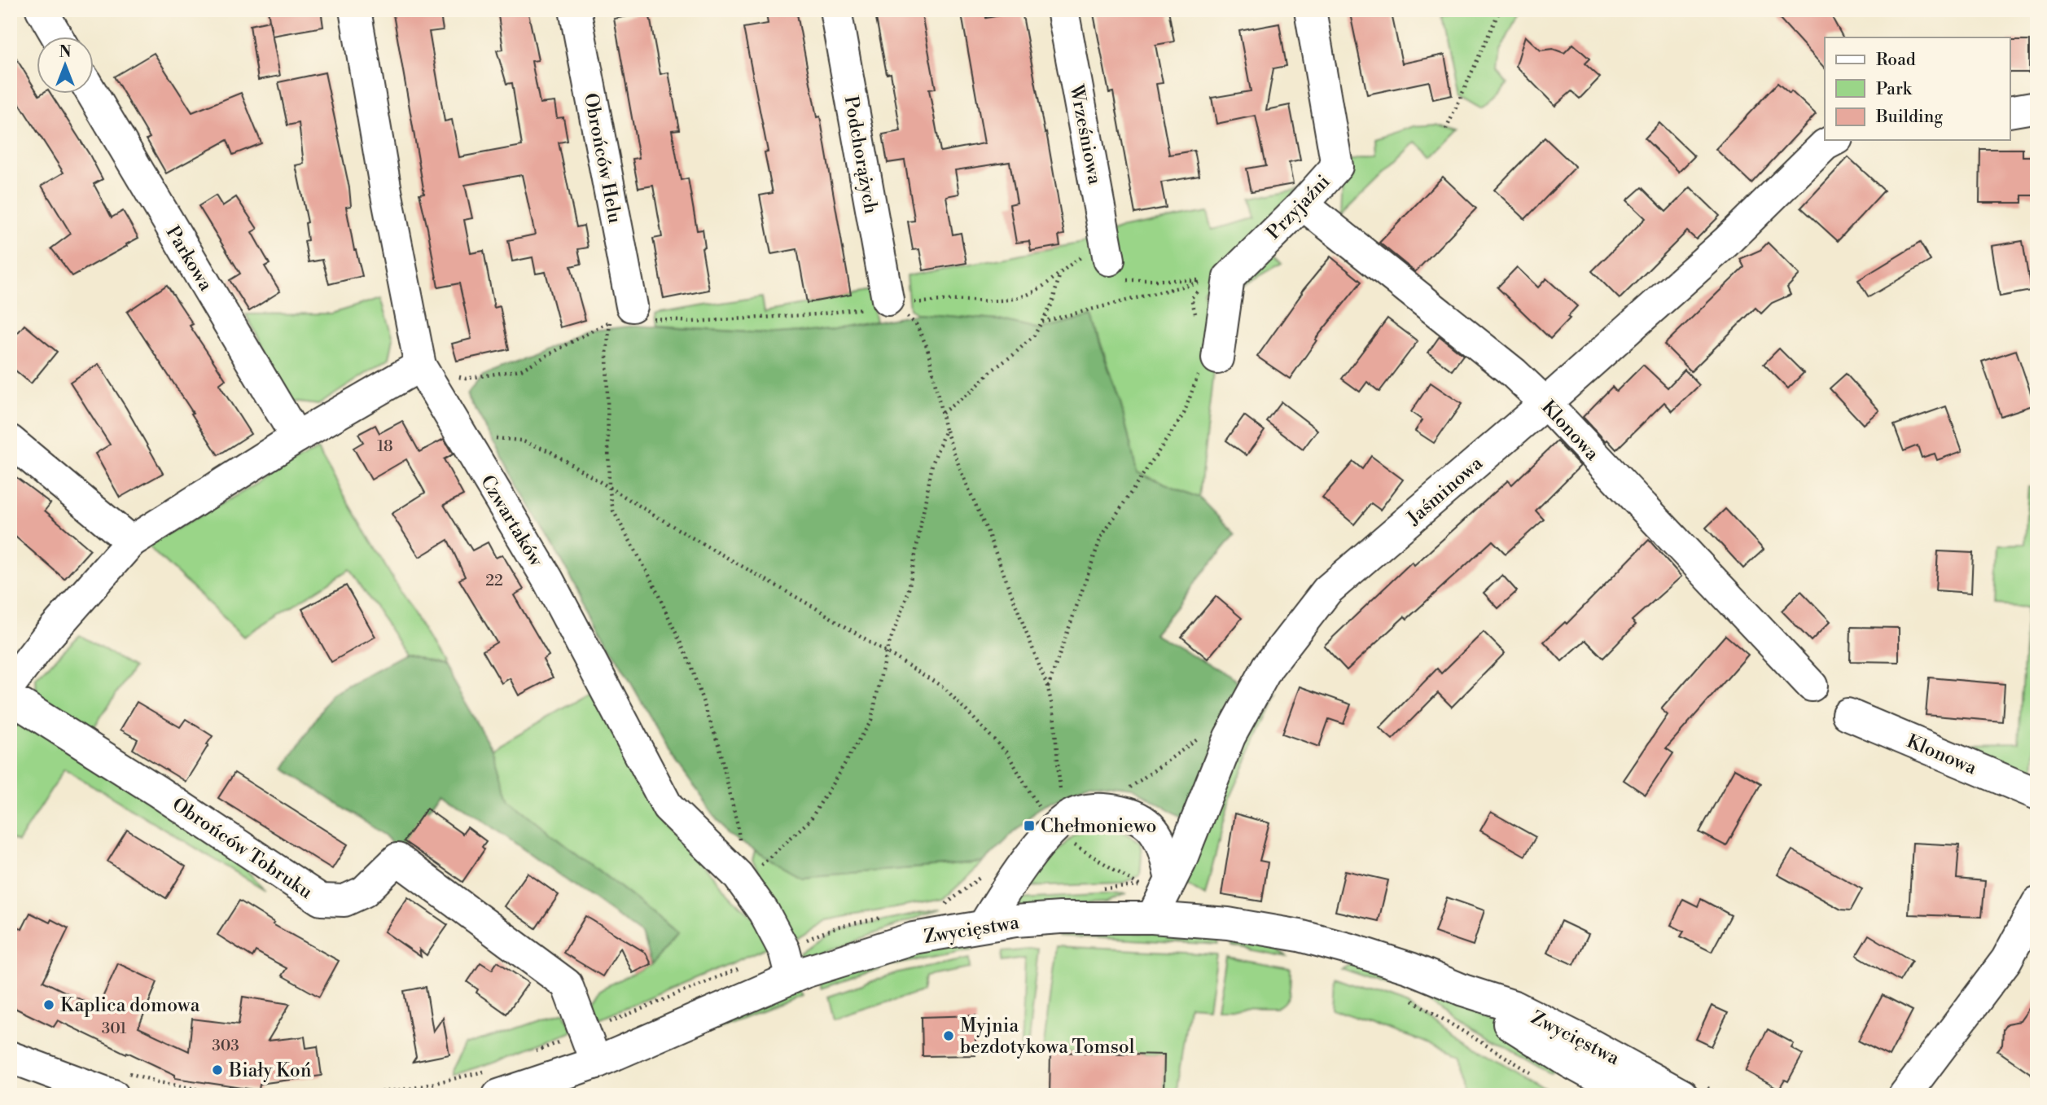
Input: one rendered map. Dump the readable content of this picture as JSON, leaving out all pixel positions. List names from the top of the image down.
{
  "streets": {
    "street": [
      "Wrześniowa",
      "Podchorążych",
      "Obrońców Helu",
      "Przyjaźni",
      "Parkowa",
      "Klonowa",
      "Jaśminowa",
      "Czwartaków",
      "Obrońców Tobruku",
      "Zwycięstwa"
    ]
  },
  "crossings": [
    ["Przyjaźni", "Klonowa"],
    ["Klonowa", "Jaśminowa"],
    ["Jaśminowa", "Zwycięstwa"],
    ["Czwartaków", "Zwycięstwa"],
    ["Obrońców Tobruku", "Zwycięstwa"]
  ],
  "places": {
    "transit": ["Chełmoniewo"],
    "other": ["Kaplica domowa", "Myjnia bezdotykowa Tomsol", "Biały Koń"]
  },
  "house_numbers": [
    "18",
    "22",
    "301",
    "303"
  ],
  "legend": ["Road", "Park", "Building"],
  "north": "top"
}
